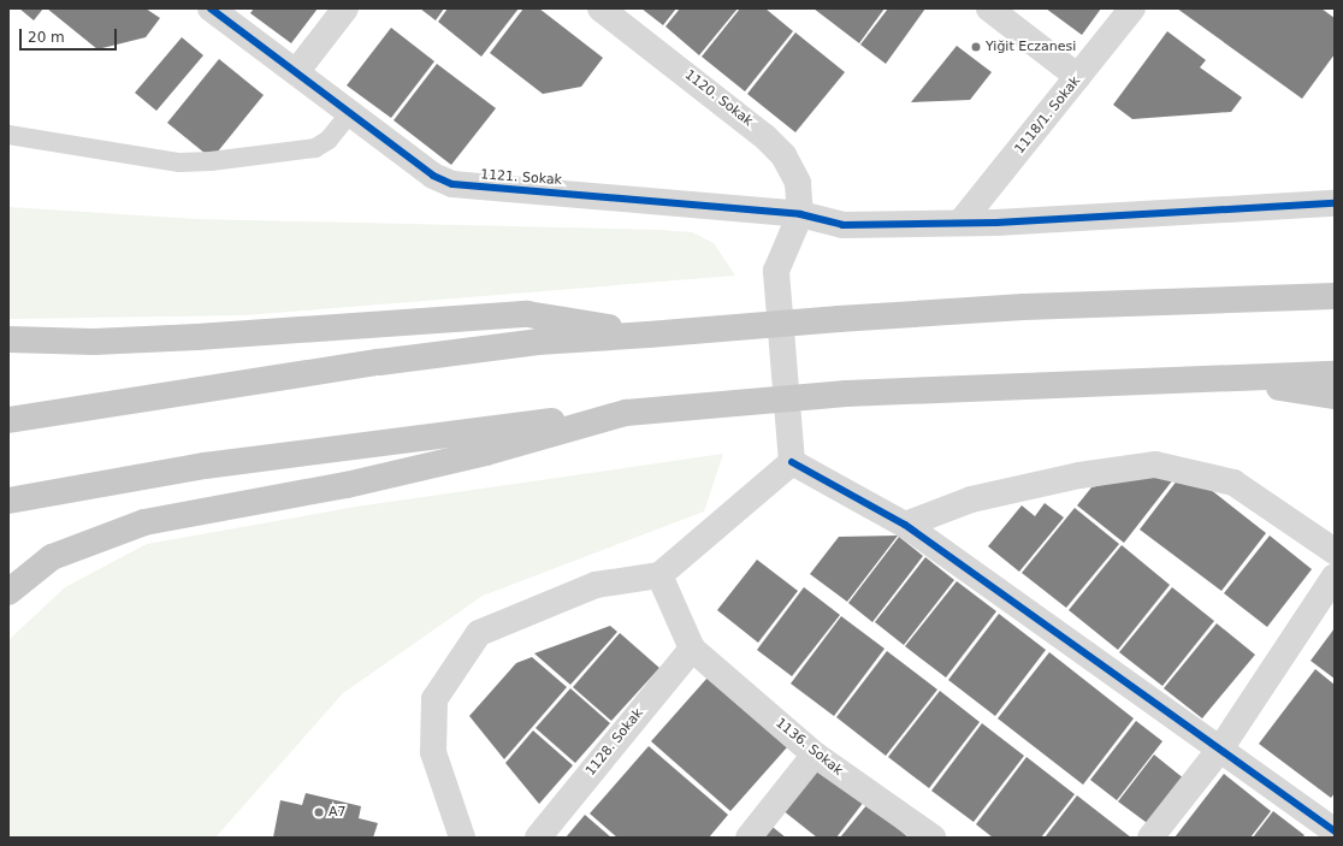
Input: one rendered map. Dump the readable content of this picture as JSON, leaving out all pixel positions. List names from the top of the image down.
{
  "streets": {
    "street": [
      "1120. Sokak",
      "1118/1. Sokak",
      "1121. Sokak",
      "1128. Sokak",
      "1136. Sokak"
    ]
  },
  "crossings": [
    ["1120. Sokak", "1121. Sokak"],
    ["1118/1. Sokak", "1121. Sokak"],
    ["1128. Sokak", "1136. Sokak"]
  ],
  "places": ["Yiğit Eczanesi", "A7"],
  "scale_bar": "20 m"
}
